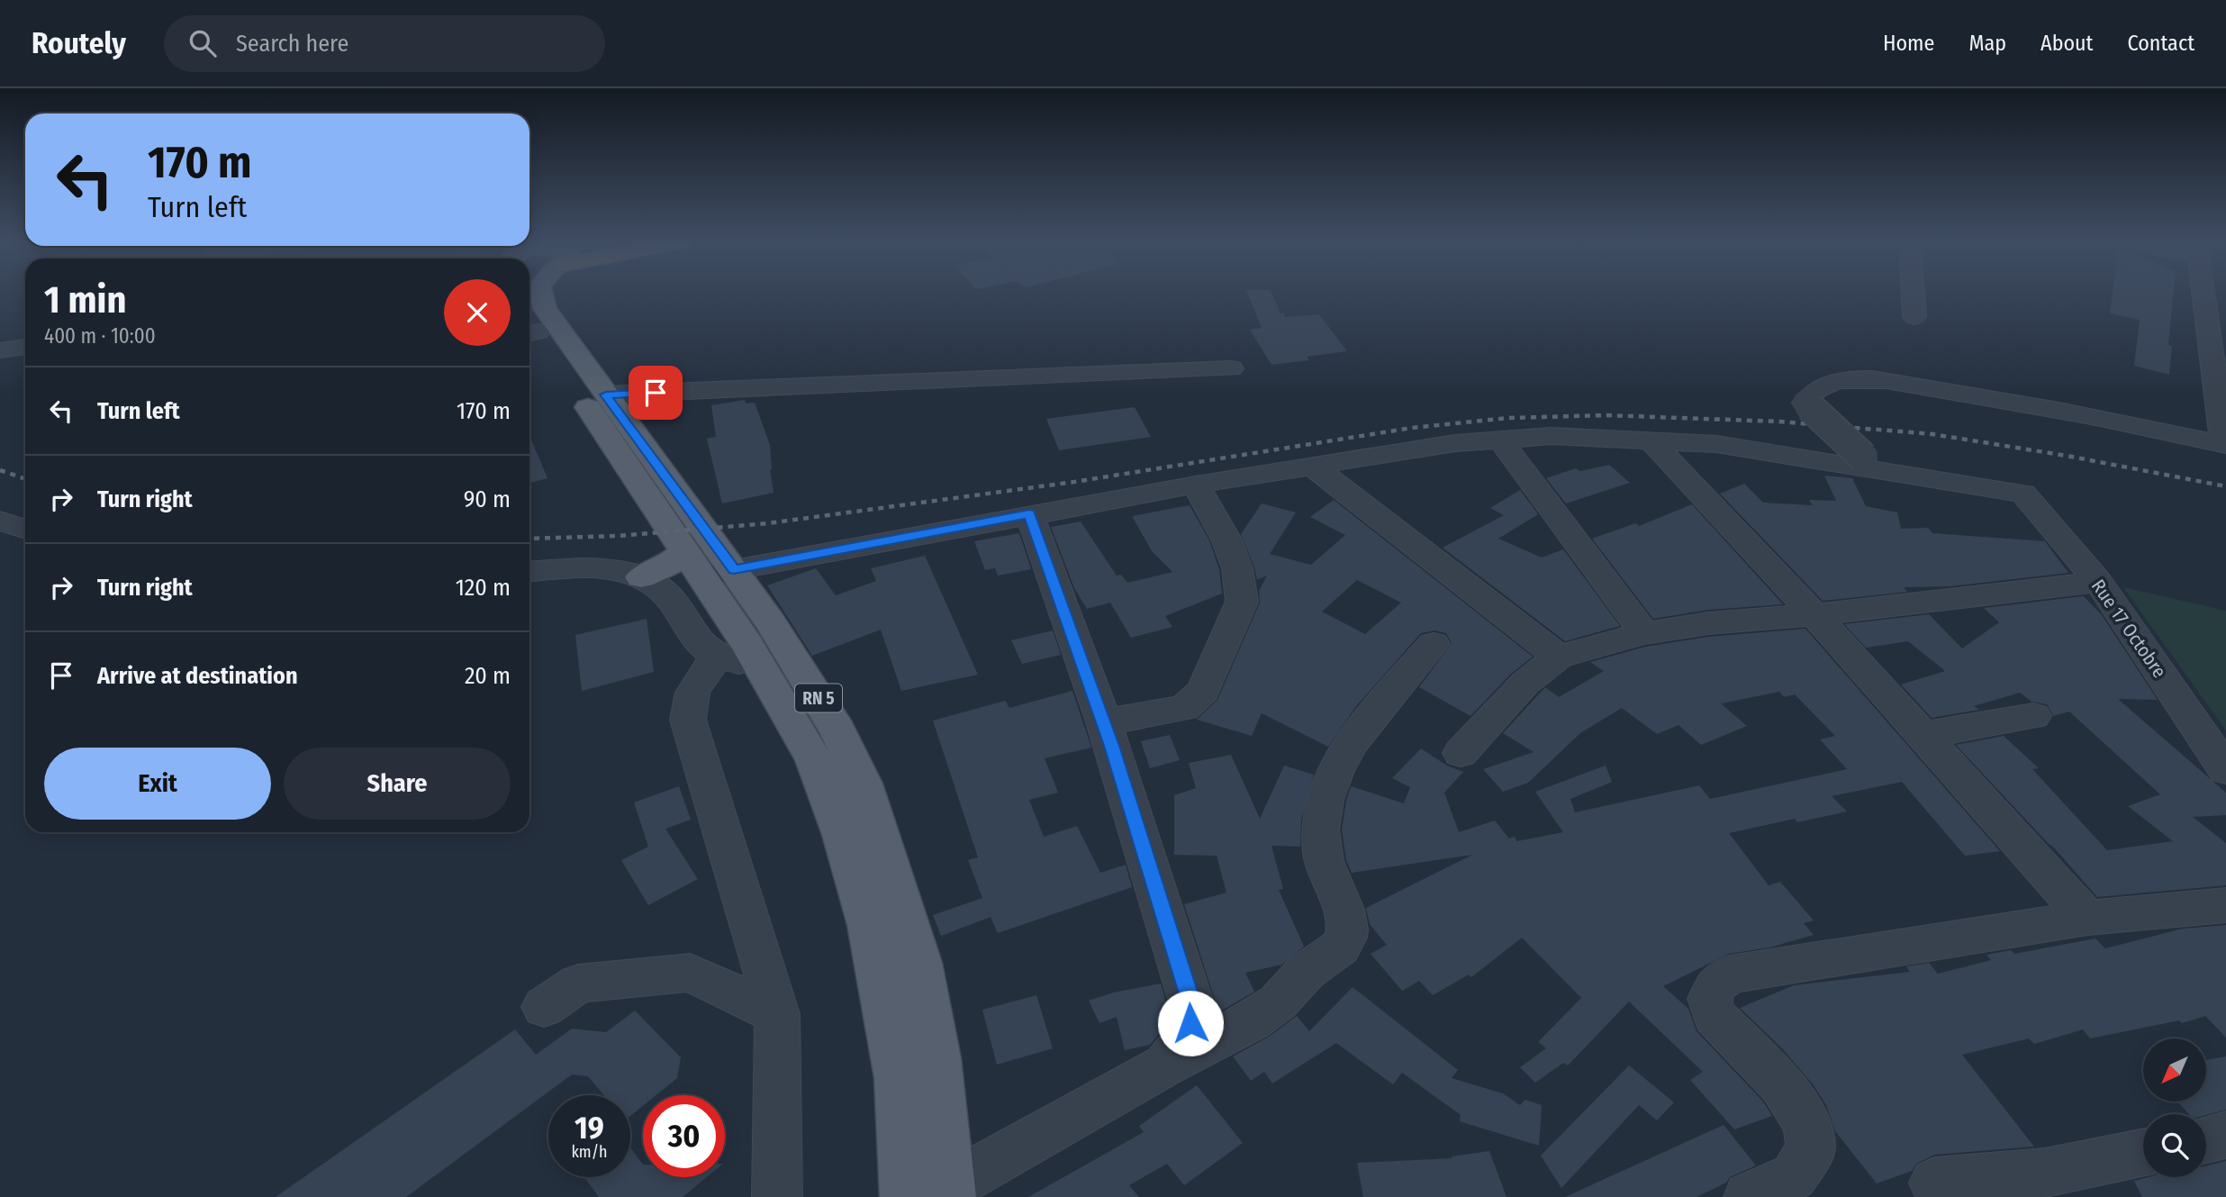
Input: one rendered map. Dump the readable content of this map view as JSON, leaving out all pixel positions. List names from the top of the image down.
{
  "streets": {
    "main road": ["RN 5"],
    "street": ["Rue 17 Octobre"]
  },
  "north": "bottom left",
  "page": {
    "header": "Routely",
    "search": "Search here",
    "nav": [
      "Home",
      "Map",
      "About",
      "Contact"
    ],
    "turn": ["170 m", "Turn left"],
    "heading": ["1 min", "400 m · 10:00"],
    "list": [
      {
        "name": "Turn left",
        "value": "170 m"
      },
      {
        "name": "Turn right",
        "value": "90 m"
      },
      {
        "name": "Turn right",
        "value": "120 m"
      },
      {
        "name": "Arrive at destination",
        "value": "20 m"
      }
    ],
    "buttons": ["Exit", "Share"],
    "speed": "19 km/h",
    "limit": "30"
  }
}
